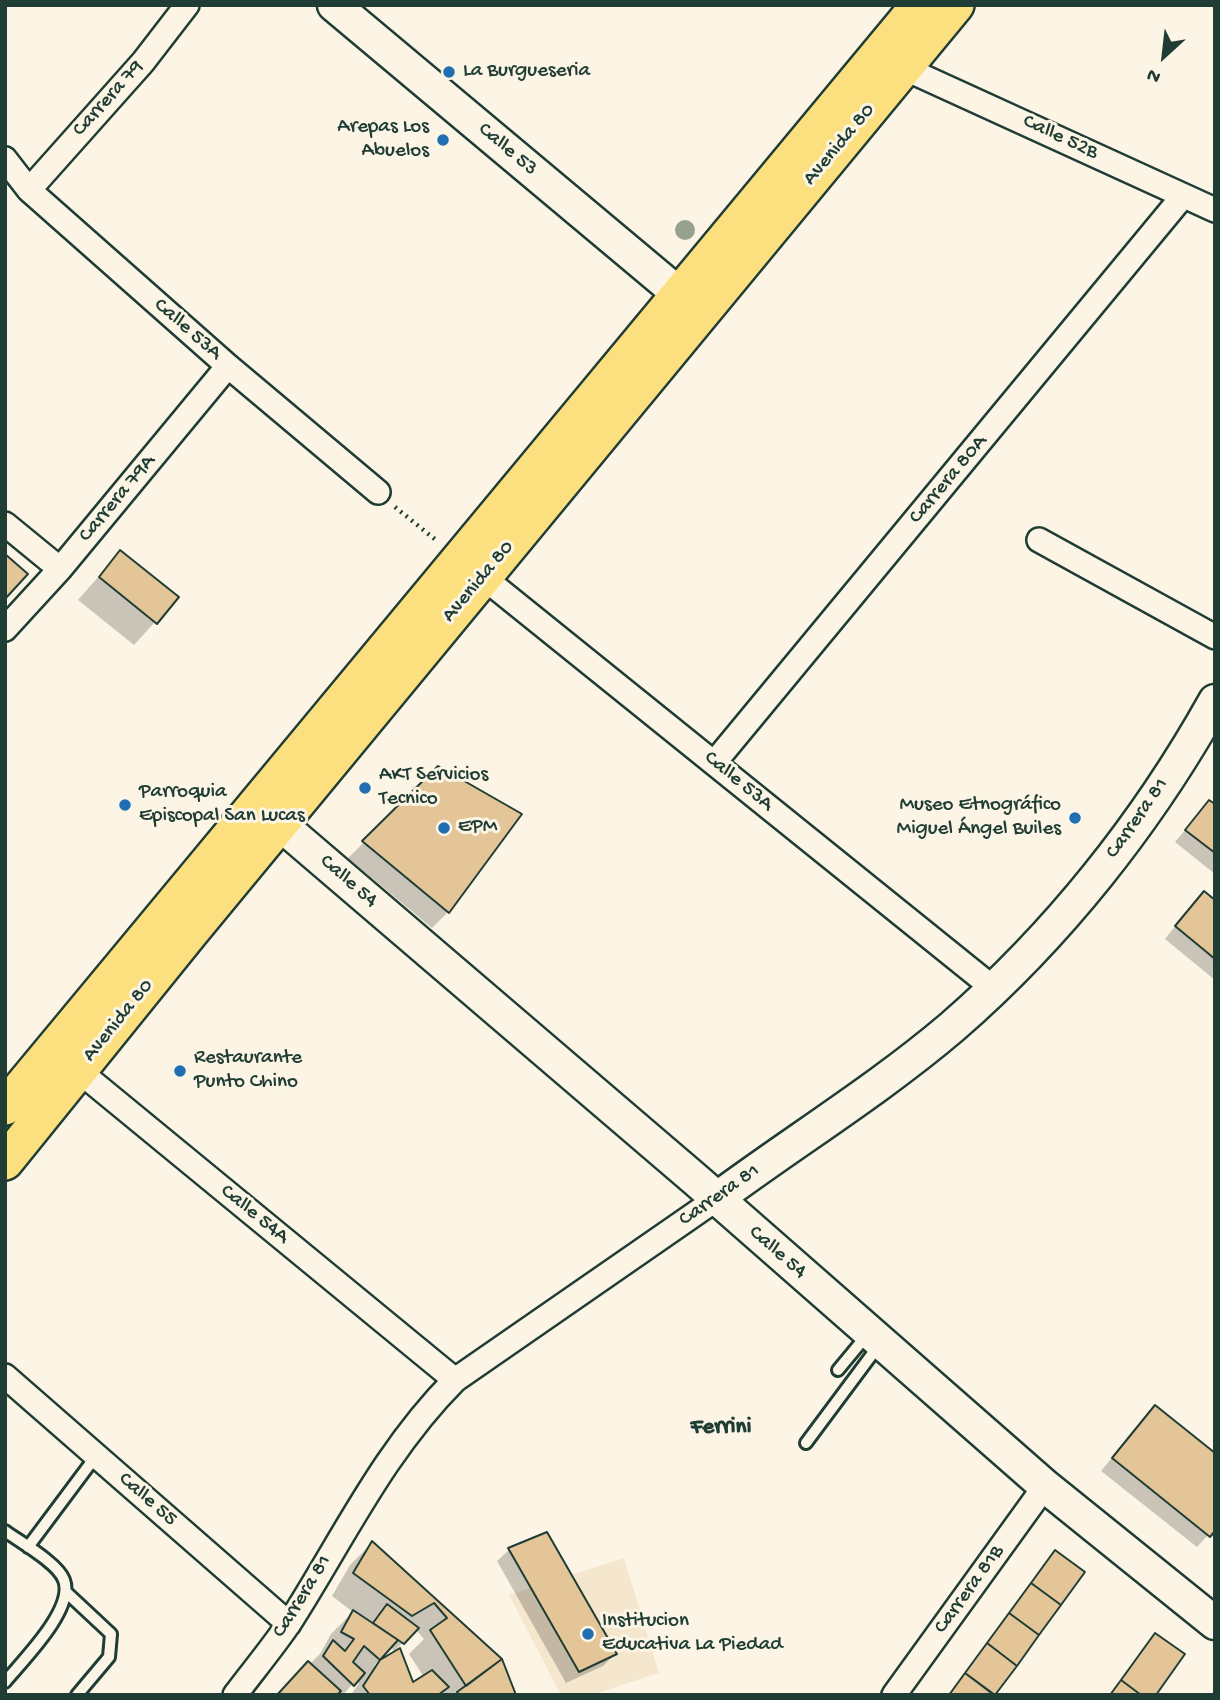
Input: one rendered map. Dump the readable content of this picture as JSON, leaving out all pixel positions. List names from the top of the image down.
{
  "streets": {
    "main road": ["Avenida 80"],
    "street": [
      "Carrera 79",
      "Calle 52B",
      "Calle 53",
      "Calle 53A",
      "Carrera 80A",
      "Carrera 79A",
      "Carrera 81",
      "Calle 54",
      "Calle 54A",
      "Calle 55",
      "Carrera 81B"
    ]
  },
  "crossings": [
    ["Carrera 79", "Calle 53A"],
    ["Calle 52B", "Avenida 80"],
    ["Calle 52B", "Carrera 80A"],
    ["Avenida 80", "Calle 53"],
    ["Avenida 80", "Calle 53A"],
    ["Avenida 80", "Calle 54"],
    ["Avenida 80", "Calle 54A"],
    ["Calle 53A", "Carrera 80A"],
    ["Calle 53A", "Carrera 79A"],
    ["Calle 53A", "Carrera 81"],
    ["Carrera 81", "Calle 54"],
    ["Carrera 81", "Calle 54A"],
    ["Carrera 81", "Calle 55"],
    ["Calle 54", "Carrera 81B"]
  ],
  "districts": ["Ferrini"],
  "places": [
    "La Burgueseria",
    "Arepas Los Abuelos",
    "AKT Servicios Tecnico",
    "Parroquia Episcopal San Lucas",
    "Museo Etnográfico Miguel Ángel Builes",
    "EPM",
    "Restaurante Punto Chino",
    "Institucion Educativa La Piedad"
  ],
  "north": "bottom left"
}
